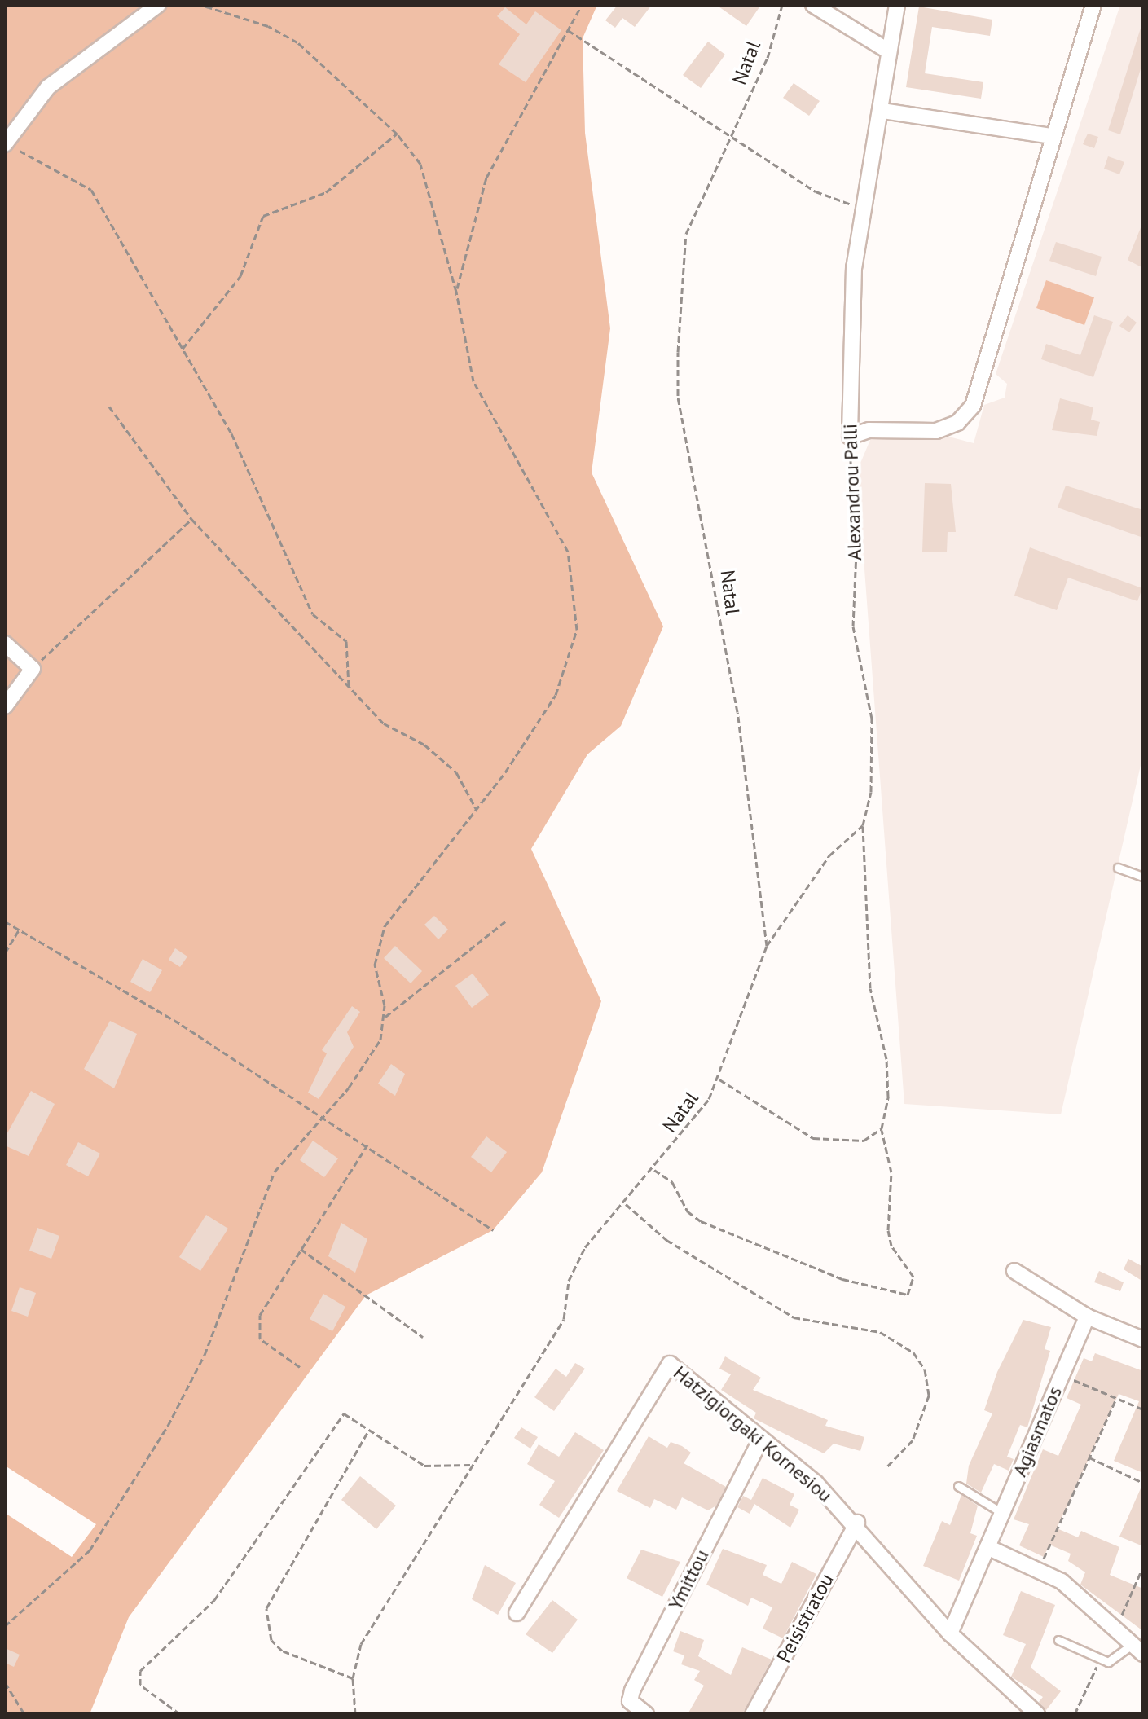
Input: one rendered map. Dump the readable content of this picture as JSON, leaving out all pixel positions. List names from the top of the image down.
{
  "streets": {
    "street": [
      "Alexandrou Palli",
      "Agiasmatos",
      "Hatzigiorgaki Kornesiou",
      "Ymittou",
      "Peisistratou"
    ],
    "path": ["Natal"]
  },
  "crossings": [
    ["Natal", "Alexandrou Palli"],
    ["Agiasmatos", "Hatzigiorgaki Kornesiou"],
    ["Hatzigiorgaki Kornesiou", "Ymittou"],
    ["Hatzigiorgaki Kornesiou", "Peisistratou"]
  ]
}
